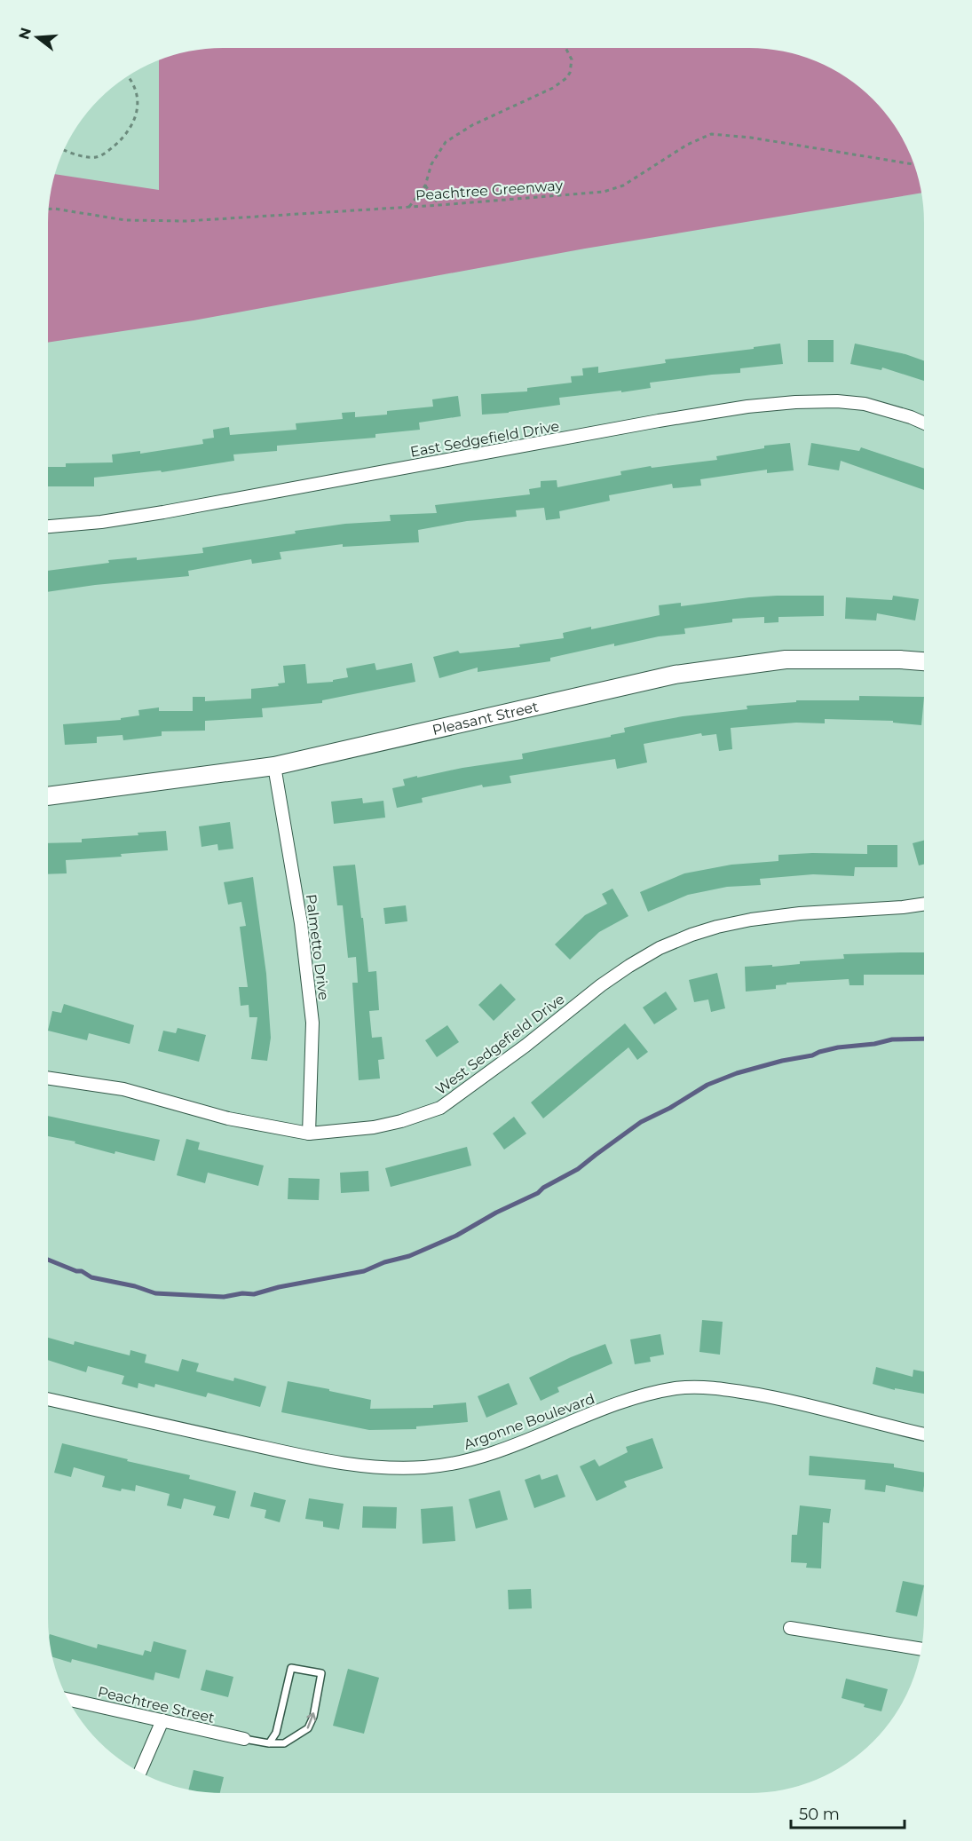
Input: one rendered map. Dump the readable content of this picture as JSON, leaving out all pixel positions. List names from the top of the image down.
{
  "streets": {
    "street": [
      "East Sedgefield Drive",
      "Pleasant Street",
      "Palmetto Drive",
      "West Sedgefield Drive",
      "Argonne Boulevard",
      "Peachtree Street"
    ],
    "path": ["Peachtree Greenway"]
  },
  "crossings": [
    ["Pleasant Street", "Palmetto Drive"],
    ["Palmetto Drive", "West Sedgefield Drive"]
  ],
  "scale_bar": "50 m",
  "north": "left"
}
